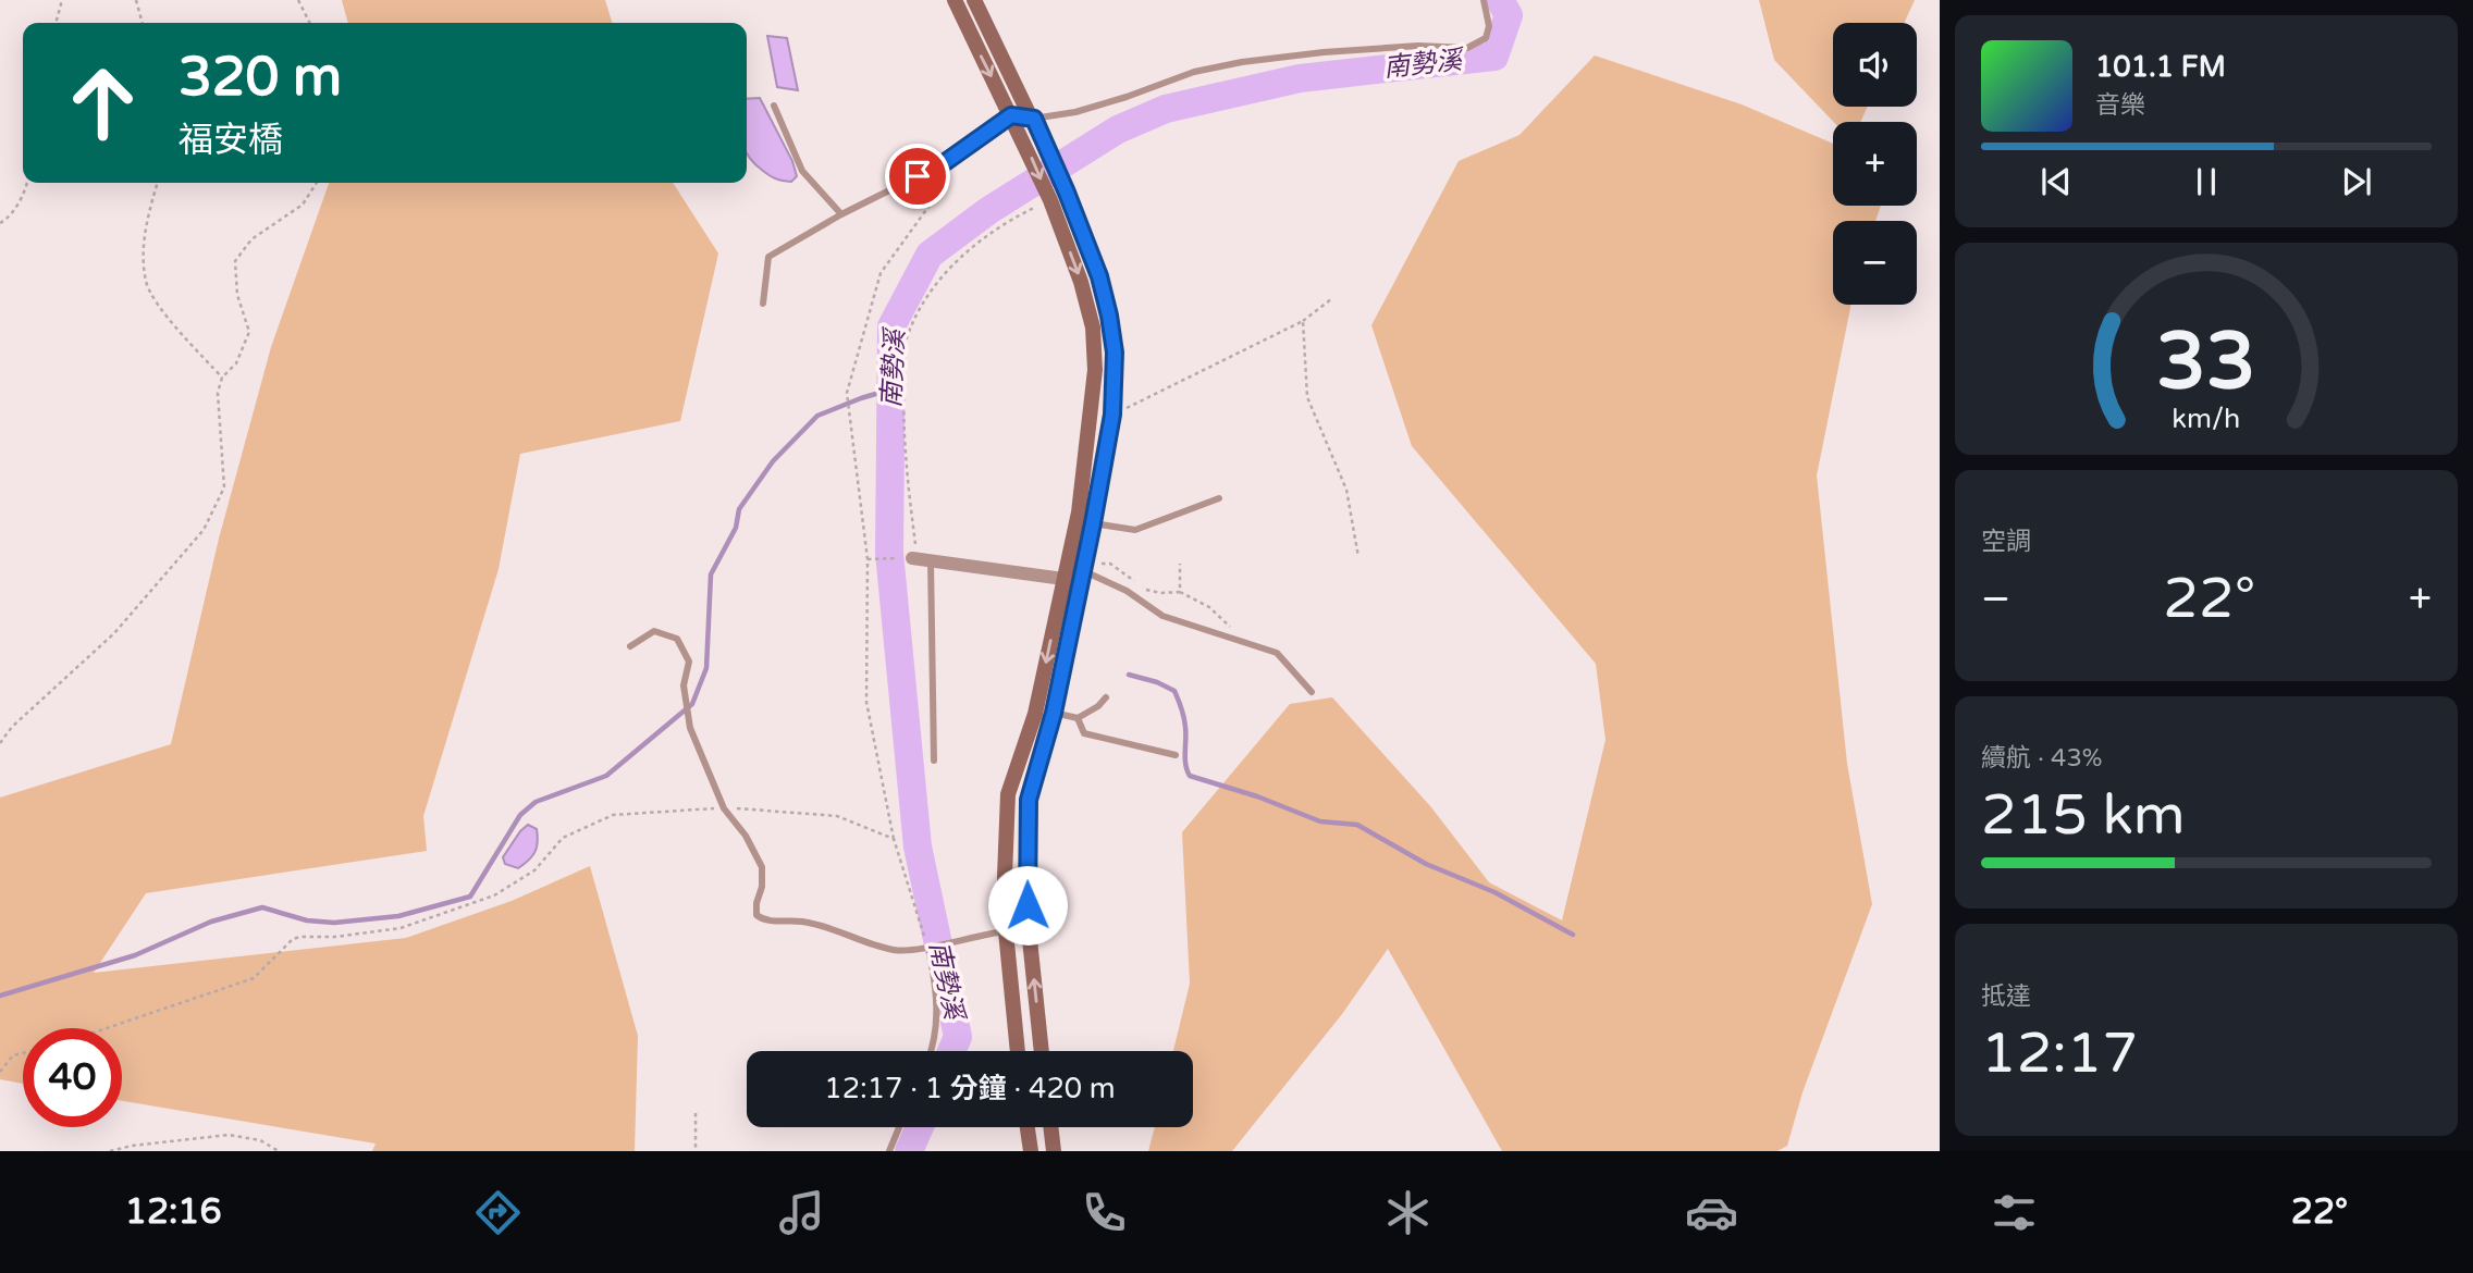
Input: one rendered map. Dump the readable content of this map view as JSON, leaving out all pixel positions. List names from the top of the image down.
{
  "water": ["南勢溪"],
  "page": {
    "map_buttons": ["+", "−"],
    "turn": ["320 m", "福安橋"],
    "song": ["101.1 FM", "音樂"],
    "tile": [
      "空調",
      ["續航 · 43%", "215 km"],
      ["抵達", "12:17"]
    ],
    "heat": ["−", "22°", "+"],
    "limit": "40",
    "trip": "12:17 · 1 分鐘 · 420 m",
    "tabs": ["12:16", "22°"],
    "gauge": ["33", "km/h"]
  }
}
